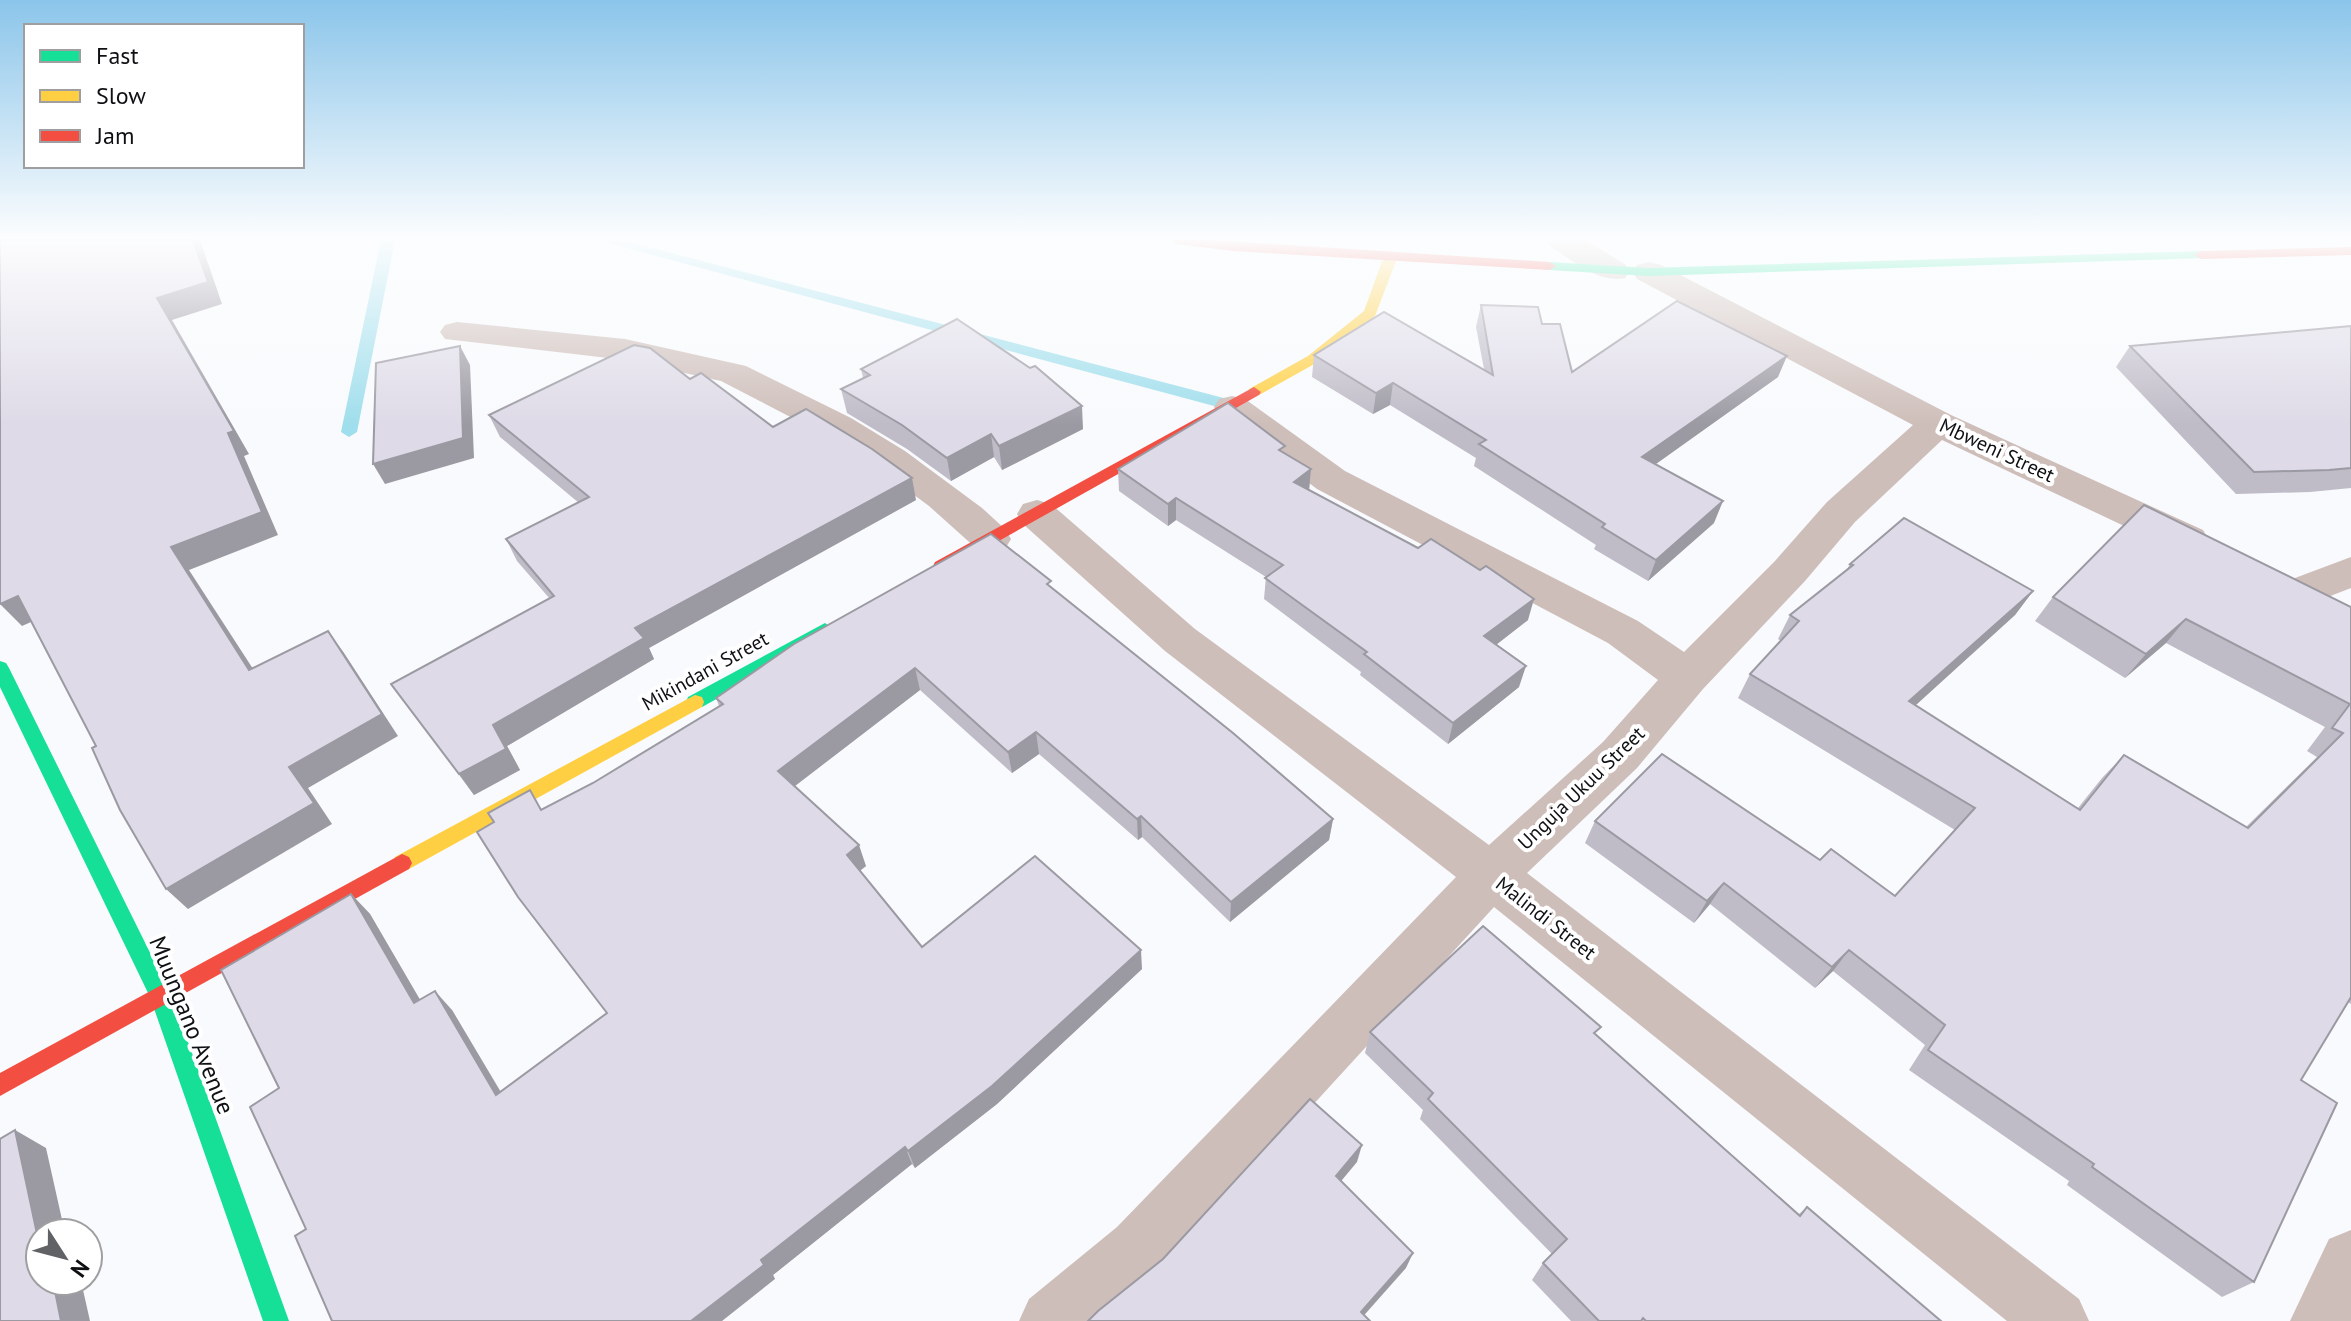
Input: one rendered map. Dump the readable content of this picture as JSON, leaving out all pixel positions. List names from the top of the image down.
{
  "streets": {
    "main road": ["Mikindani Street", "Muungano Avenue"],
    "street": ["Mbweni Street", "Unguja Ukuu Street", "Malindi Street"]
  },
  "crossings": [
    ["Mbweni Street", "Unguja Ukuu Street"],
    ["Mikindani Street", "Muungano Avenue"],
    ["Unguja Ukuu Street", "Malindi Street"]
  ],
  "legend": ["Fast", "Slow", "Jam"],
  "north": "bottom right"
}
